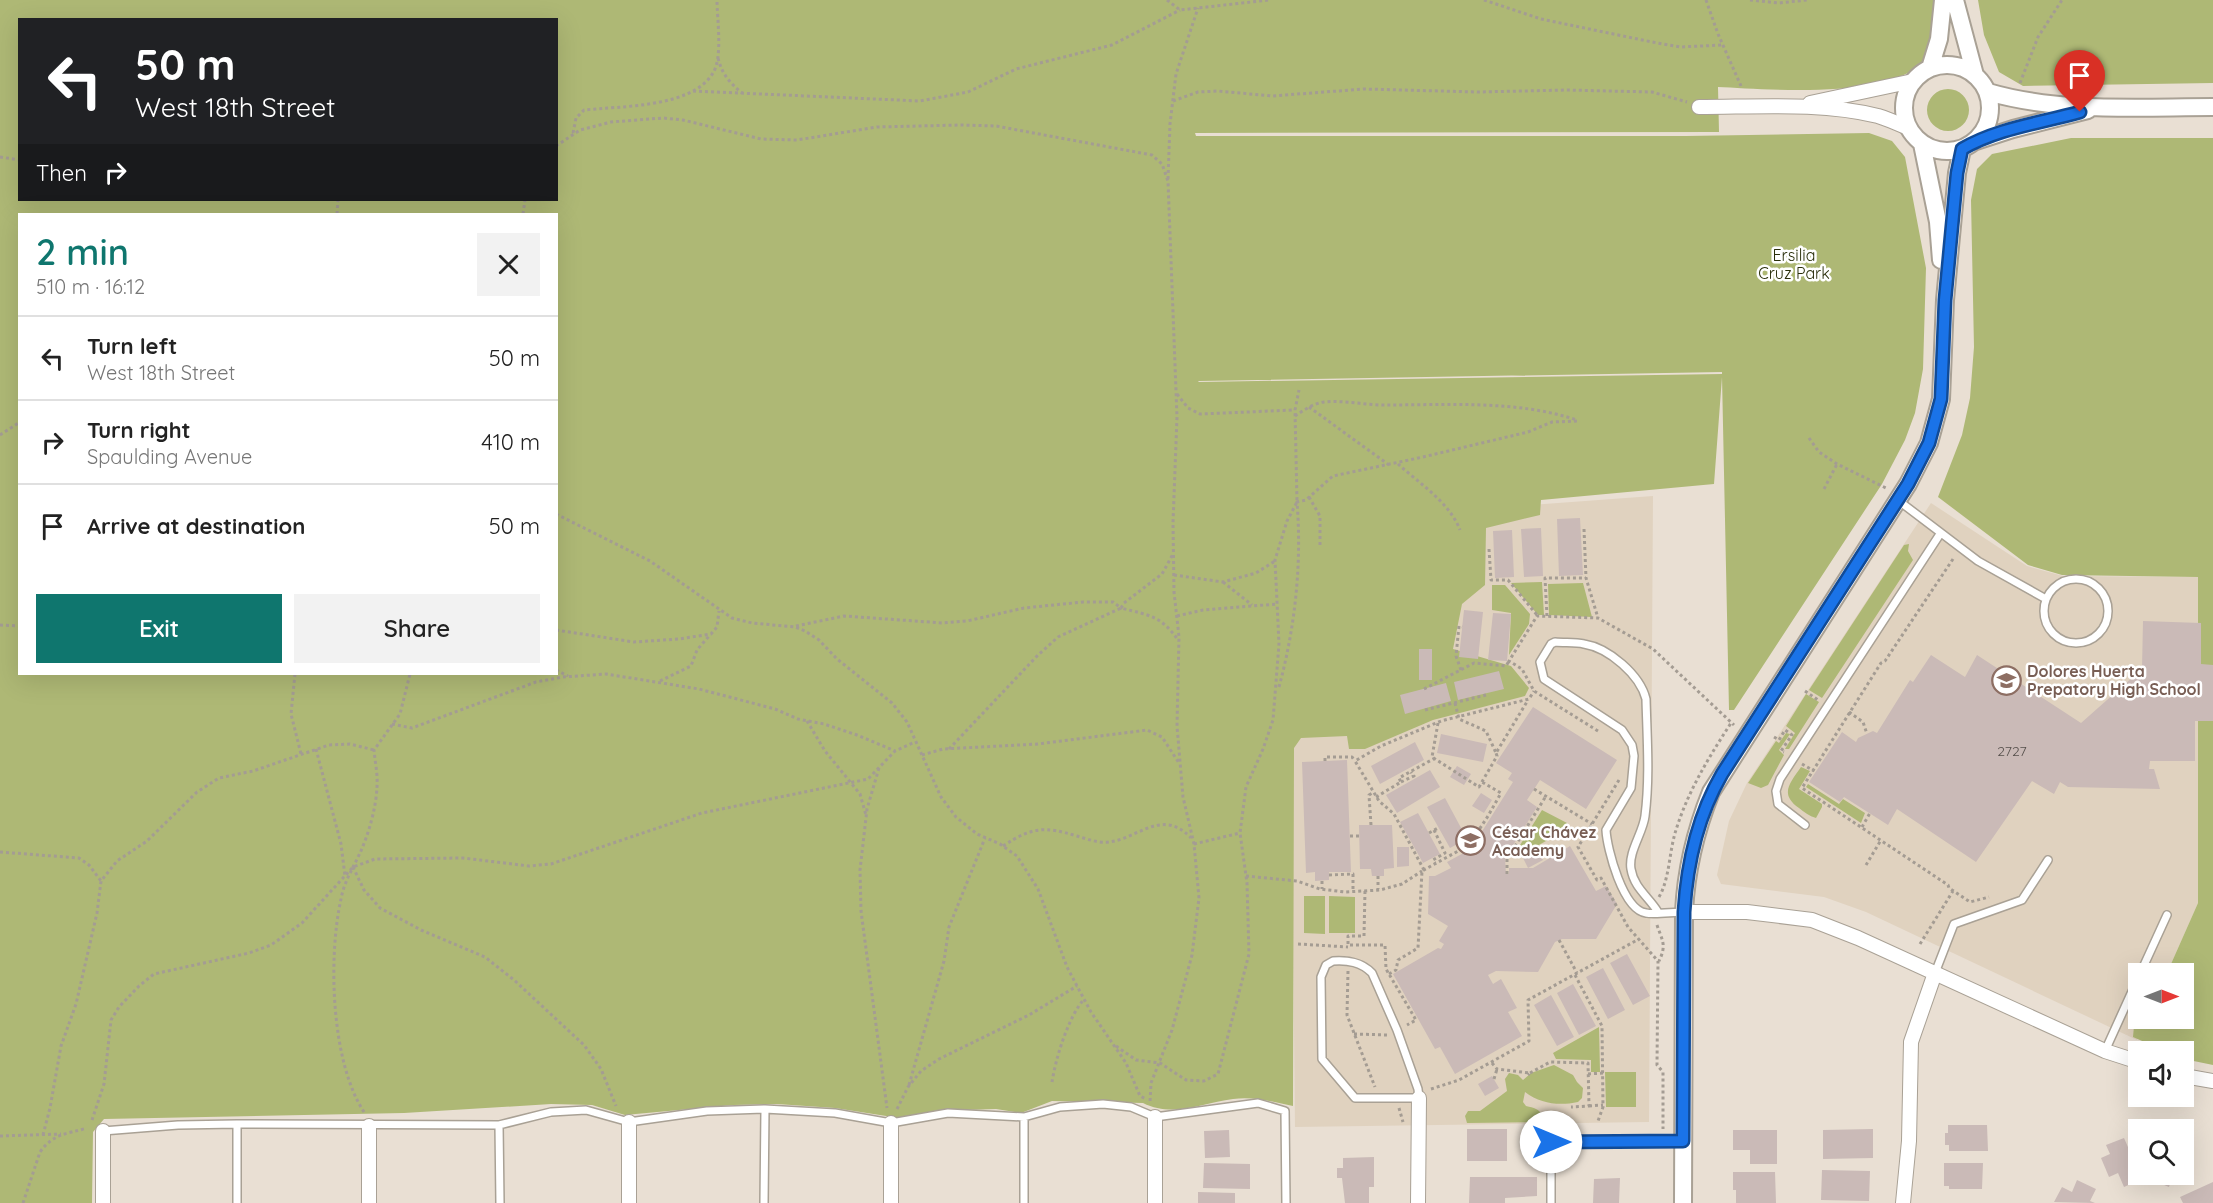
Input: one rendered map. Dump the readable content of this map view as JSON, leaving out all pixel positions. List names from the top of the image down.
{
  "parks": ["Ersilia Cruz Park"],
  "places": {
    "school or university": ["Dolores Huerta Prepatory High School", "César Chávez Academy"]
  },
  "house_numbers": ["2727"],
  "north": "right",
  "page": {
    "turn": ["50 m", "West 18th Street"],
    "then": "Then",
    "heading": ["2 min", "510 m · 16:12"],
    "list": [
      {
        "name": "Turn left",
        "note": "West 18th Street",
        "value": "50 m"
      },
      {
        "name": "Turn right",
        "note": "Spaulding Avenue",
        "value": "410 m"
      },
      {
        "name": "Arrive at destination",
        "value": "50 m"
      }
    ],
    "buttons": ["Exit", "Share"]
  }
}
